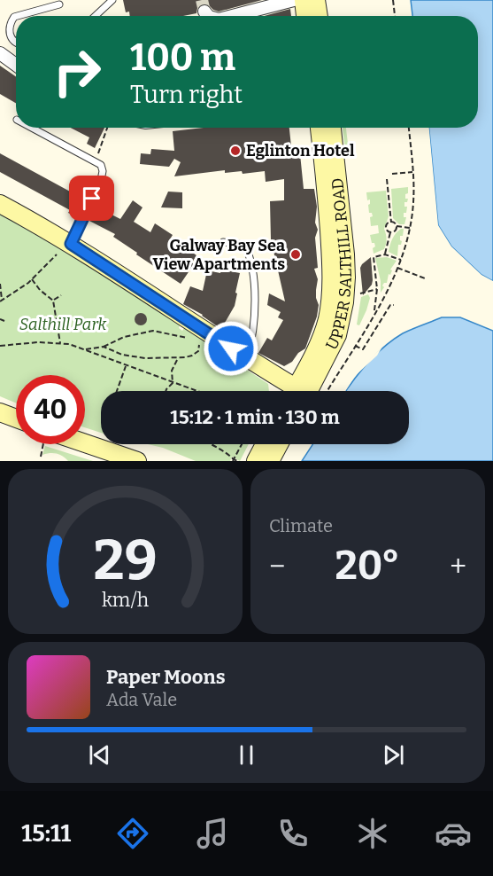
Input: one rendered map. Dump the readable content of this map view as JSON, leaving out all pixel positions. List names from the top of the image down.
{
  "streets": {
    "main road": ["UPPER SALTHILL ROAD"]
  },
  "parks": ["Salthill Park"],
  "places": ["Eglinton Hotel", "Galway Bay Sea View Apartments"],
  "page": {
    "turn": ["100 m", "Turn right"],
    "limit": "40",
    "trip": "15:12 · 1 min · 130 m",
    "tile": "Climate",
    "heat": ["−", "20°", "+"],
    "song": ["Paper Moons", "Ada Vale"],
    "tabs": "15:11",
    "gauge": ["29", "km/h"]
  }
}
